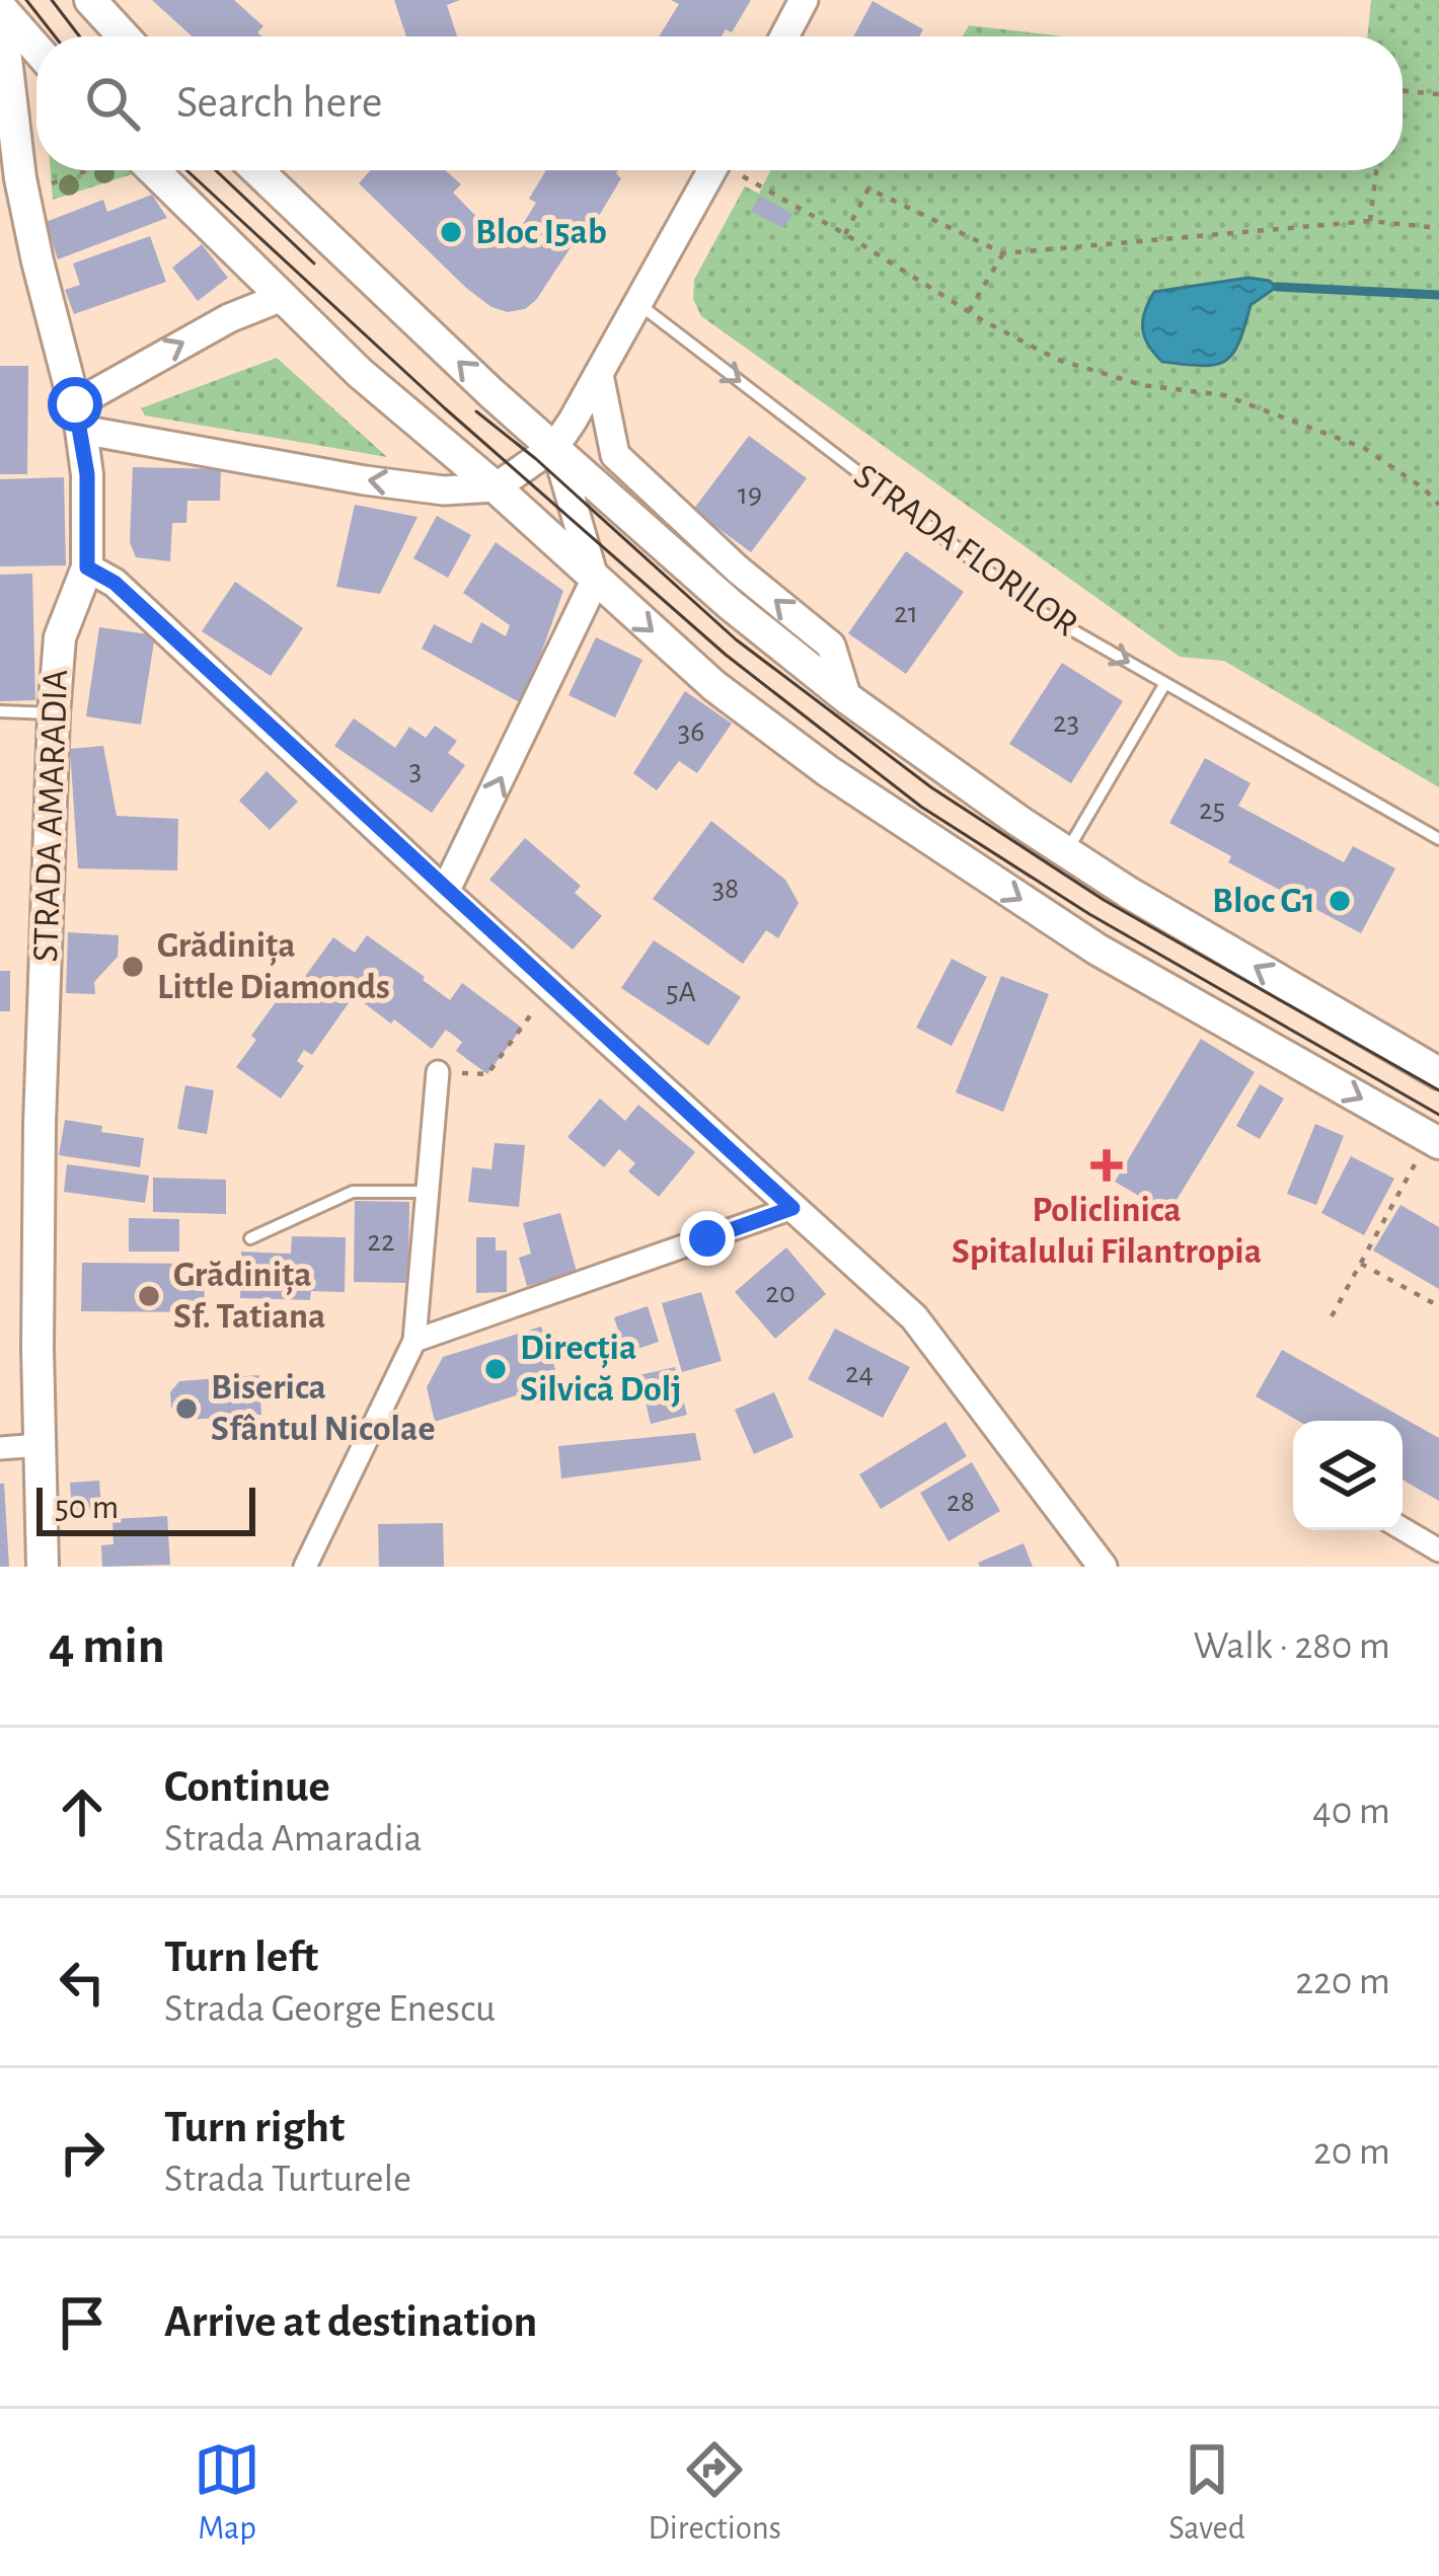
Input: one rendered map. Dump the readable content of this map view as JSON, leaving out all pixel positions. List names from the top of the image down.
{
  "streets": {
    "main road": ["STRADA AMARADIA"],
    "lane": ["STRADA FLORILOR"]
  },
  "one_way": ["STRADA FLORILOR"],
  "places": {
    "other": [
      "Bloc I5ab",
      "Bloc G1",
      "Grădinița Little Diamonds",
      "Grădinița Sf. Tatiana",
      "Direcția Silvică Dolj",
      "Biserica Sfântul Nicolae"
    ],
    "health": ["Policlinica Spitalului Filantropia"]
  },
  "house_numbers": [
    "19",
    "21",
    "23",
    "36",
    "3",
    "25",
    "38",
    "5A",
    "22",
    "20",
    "24",
    "28"
  ],
  "scale_bar": "50 m",
  "page": {
    "search": "Search here",
    "scale": "50 m",
    "heading": ["4 min", "Walk · 280 m"],
    "list": [
      ["Continue", "Strada Amaradia", "40 m"],
      ["Turn left", "Strada George Enescu", "220 m"],
      ["Turn right", "Strada Turturele", "20 m"],
      "Arrive at destination"
    ],
    "nav": ["Map", "Directions", "Saved"]
  }
}
